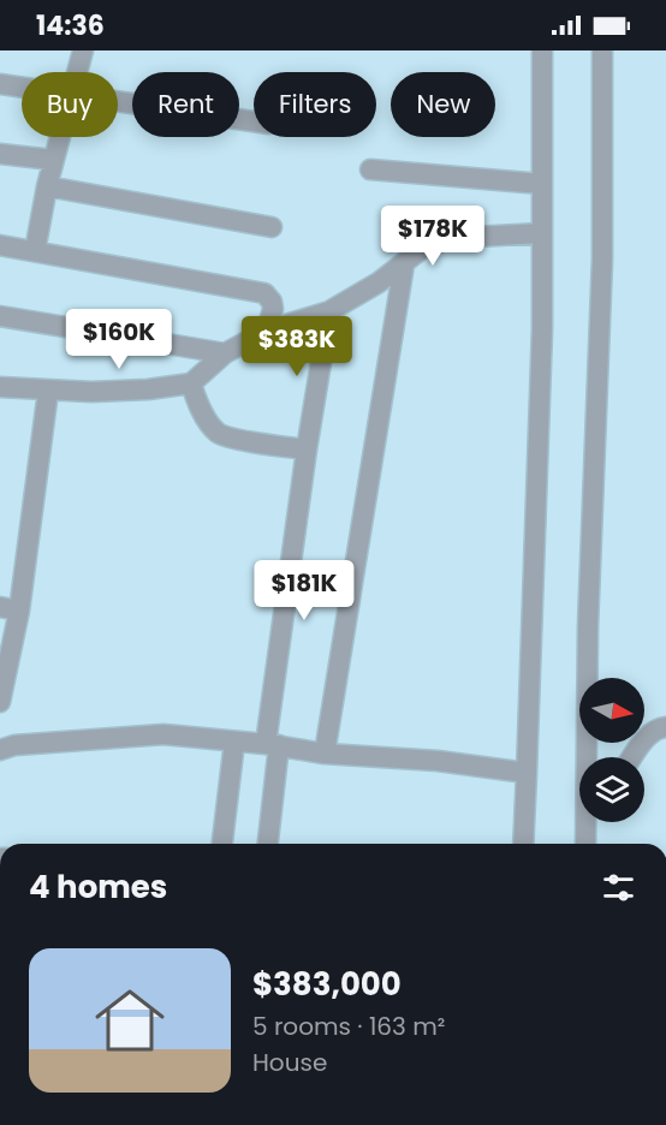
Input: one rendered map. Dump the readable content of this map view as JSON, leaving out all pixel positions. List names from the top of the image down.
{
  "north": "right",
  "page": {
    "status": "14:36",
    "chip": [
      "Buy",
      "Rent",
      "Filters",
      "New"
    ],
    "price": [
      "$178K",
      "$160K",
      "$383K",
      "$181K"
    ],
    "heading": "4 homes",
    "list": [
      {
        "name": "$383,000",
        "note": "5 rooms · 163 m² · House"
      }
    ]
  }
}
